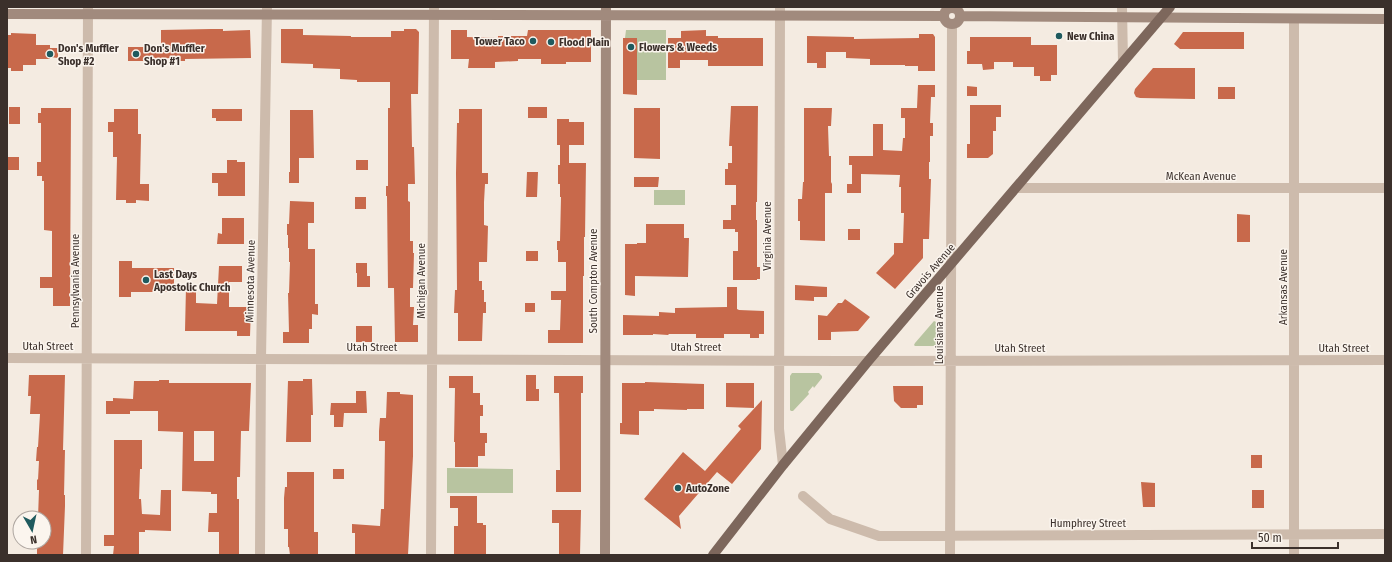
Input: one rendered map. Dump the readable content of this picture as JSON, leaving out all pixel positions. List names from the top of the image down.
{
  "streets": {
    "main road": ["Gravois Avenue"],
    "street": [
      "McKean Avenue",
      "Virginia Avenue",
      "Pennsylvania Avenue",
      "Minnesota Avenue",
      "Michigan Avenue",
      "South Compton Avenue",
      "Arkansas Avenue",
      "Louisiana Avenue",
      "Utah Street",
      "Humphrey Street"
    ]
  },
  "crossings": [
    ["McKean Avenue", "Gravois Avenue"],
    ["McKean Avenue", "Arkansas Avenue"],
    ["Virginia Avenue", "Gravois Avenue"],
    ["Virginia Avenue", "Utah Street"],
    ["Gravois Avenue", "Louisiana Avenue"],
    ["Gravois Avenue", "Utah Street"],
    ["Pennsylvania Avenue", "Utah Street"],
    ["Minnesota Avenue", "Utah Street"],
    ["Michigan Avenue", "Utah Street"],
    ["South Compton Avenue", "Utah Street"],
    ["Arkansas Avenue", "Utah Street"],
    ["Arkansas Avenue", "Humphrey Street"],
    ["Louisiana Avenue", "Utah Street"],
    ["Louisiana Avenue", "Humphrey Street"]
  ],
  "places": [
    "New China",
    "Tower Taco",
    "Flood Plain",
    "Flowers & Weeds",
    "Don's Muffler Shop #2",
    "Don's Muffler Shop #1",
    "Last Days Apostolic Church",
    "AutoZone"
  ],
  "scale_bar": "50 m",
  "north": "bottom"
}
